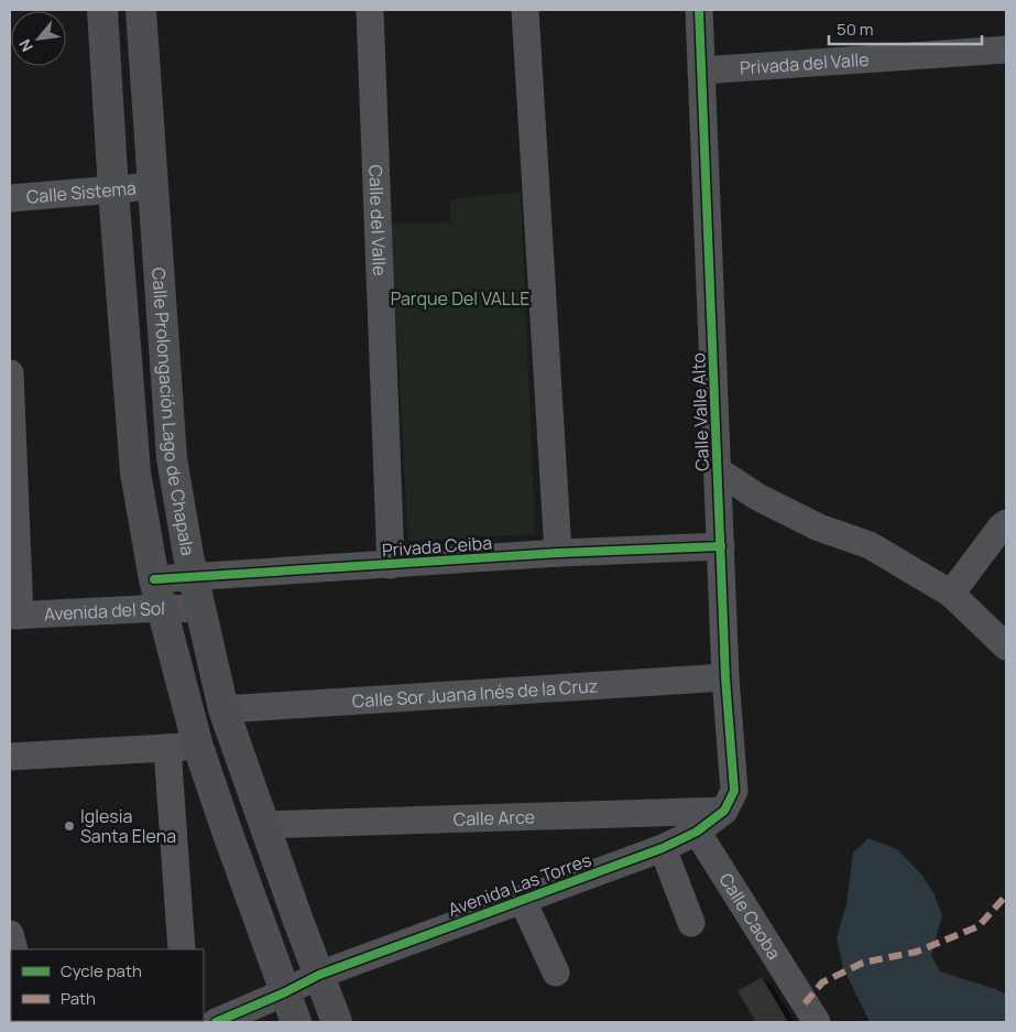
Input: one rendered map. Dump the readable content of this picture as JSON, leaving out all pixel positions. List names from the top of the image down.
{
  "streets": {
    "main road": ["Calle Prolongación Lago de Chapala"],
    "street": [
      "Privada del Valle",
      "Calle Sistema",
      "Calle del Valle",
      "Calle Valle Alto",
      "Privada Ceiba",
      "Avenida del Sol",
      "Calle Sor Juana Inés de la Cruz",
      "Calle Arce",
      "Avenida Las Torres",
      "Calle Caoba"
    ]
  },
  "crossings": [
    ["Privada del Valle", "Calle Valle Alto"],
    ["Calle Sistema", "Calle Prolongación Lago de Chapala"],
    ["Calle del Valle", "Privada Ceiba"],
    ["Calle Prolongación Lago de Chapala", "Privada Ceiba"],
    ["Calle Prolongación Lago de Chapala", "Avenida del Sol"],
    ["Calle Prolongación Lago de Chapala", "Calle Sor Juana Inés de la Cruz"],
    ["Calle Prolongación Lago de Chapala", "Calle Arce"],
    ["Calle Prolongación Lago de Chapala", "Avenida Las Torres"],
    ["Calle Valle Alto", "Privada Ceiba"],
    ["Calle Valle Alto", "Calle Sor Juana Inés de la Cruz"],
    ["Calle Valle Alto", "Avenida Las Torres"],
    ["Privada Ceiba", "Avenida del Sol"],
    ["Calle Arce", "Avenida Las Torres"],
    ["Calle Arce", "Calle Caoba"],
    ["Avenida Las Torres", "Calle Caoba"]
  ],
  "parks": ["Parque Del VALLE"],
  "places": ["Iglesia Santa Elena"],
  "legend": ["Cycle path", "Path"],
  "scale_bar": "50 m",
  "north": "bottom left"
}
